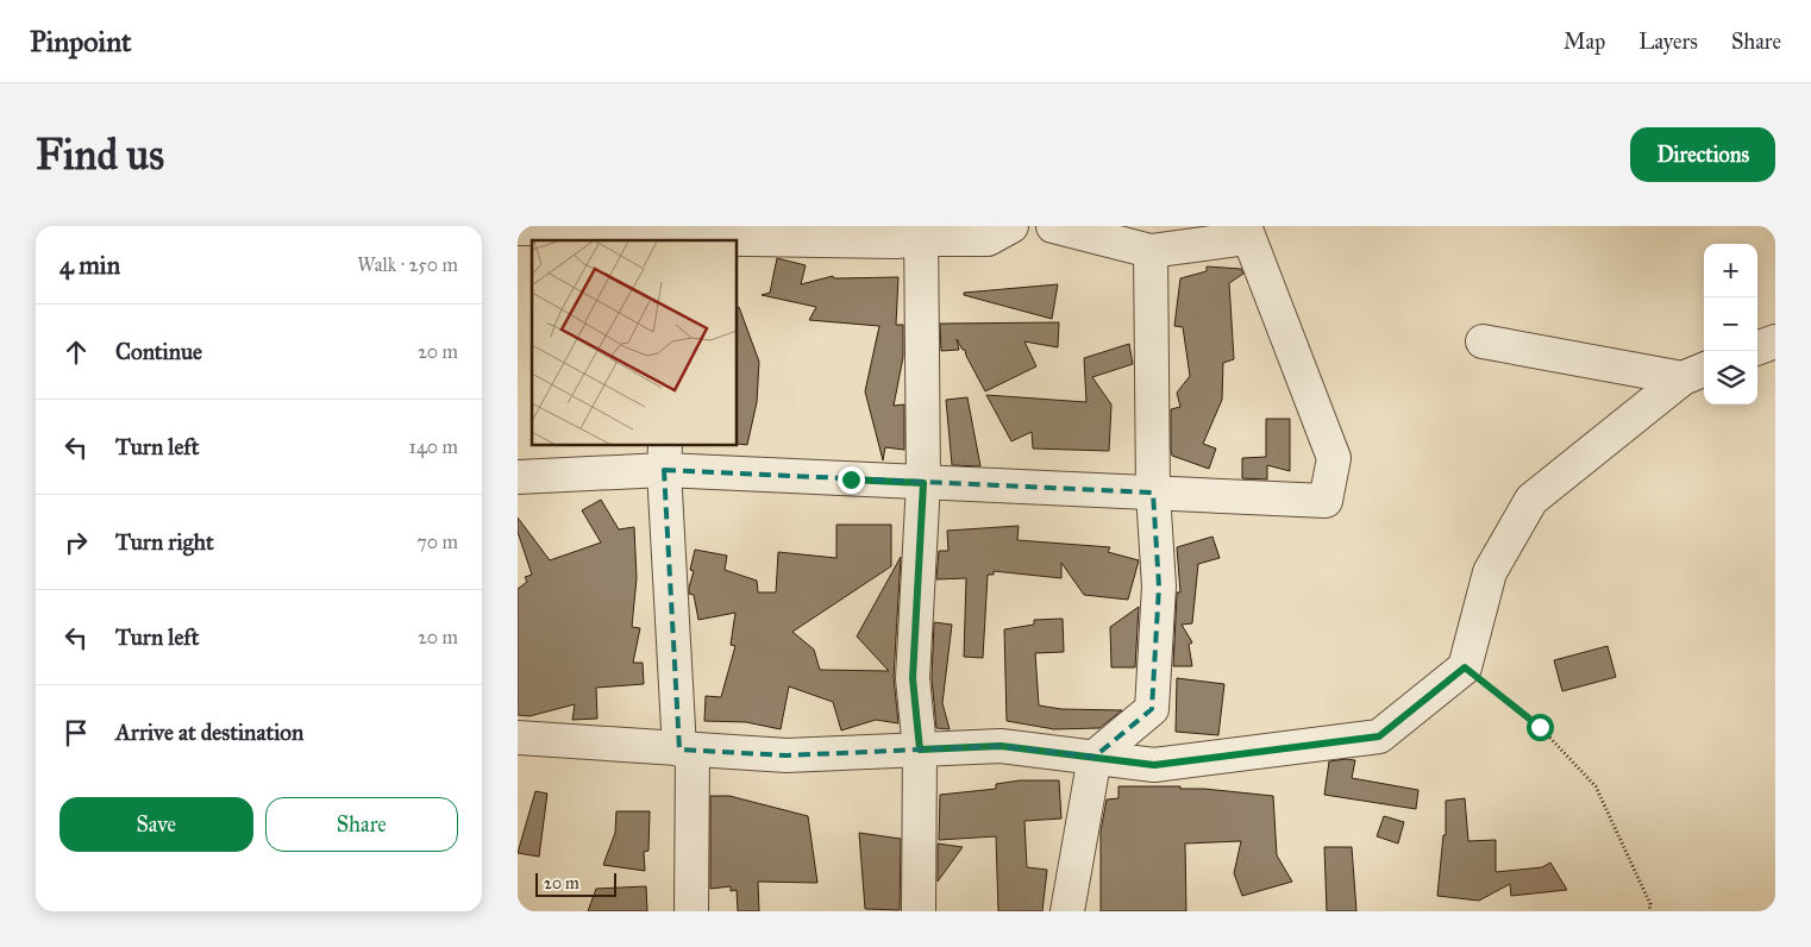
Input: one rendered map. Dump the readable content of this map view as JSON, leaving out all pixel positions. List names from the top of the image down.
{
  "scale_bar": "20 m",
  "page": {
    "header": "Pinpoint",
    "nav": ["Map", "Layers", "Share"],
    "buttons": [
      "Directions",
      ["Save", "Share"]
    ],
    "title": "Find us",
    "heading": ["4 min", "Walk · 250 m"],
    "map_buttons": ["+", "−"],
    "list": [
      ["Continue", "20 m"],
      ["Turn left", "140 m"],
      ["Turn right", "70 m"],
      ["Turn left", "20 m"],
      "Arrive at destination"
    ],
    "scale": "20 m"
  }
}
